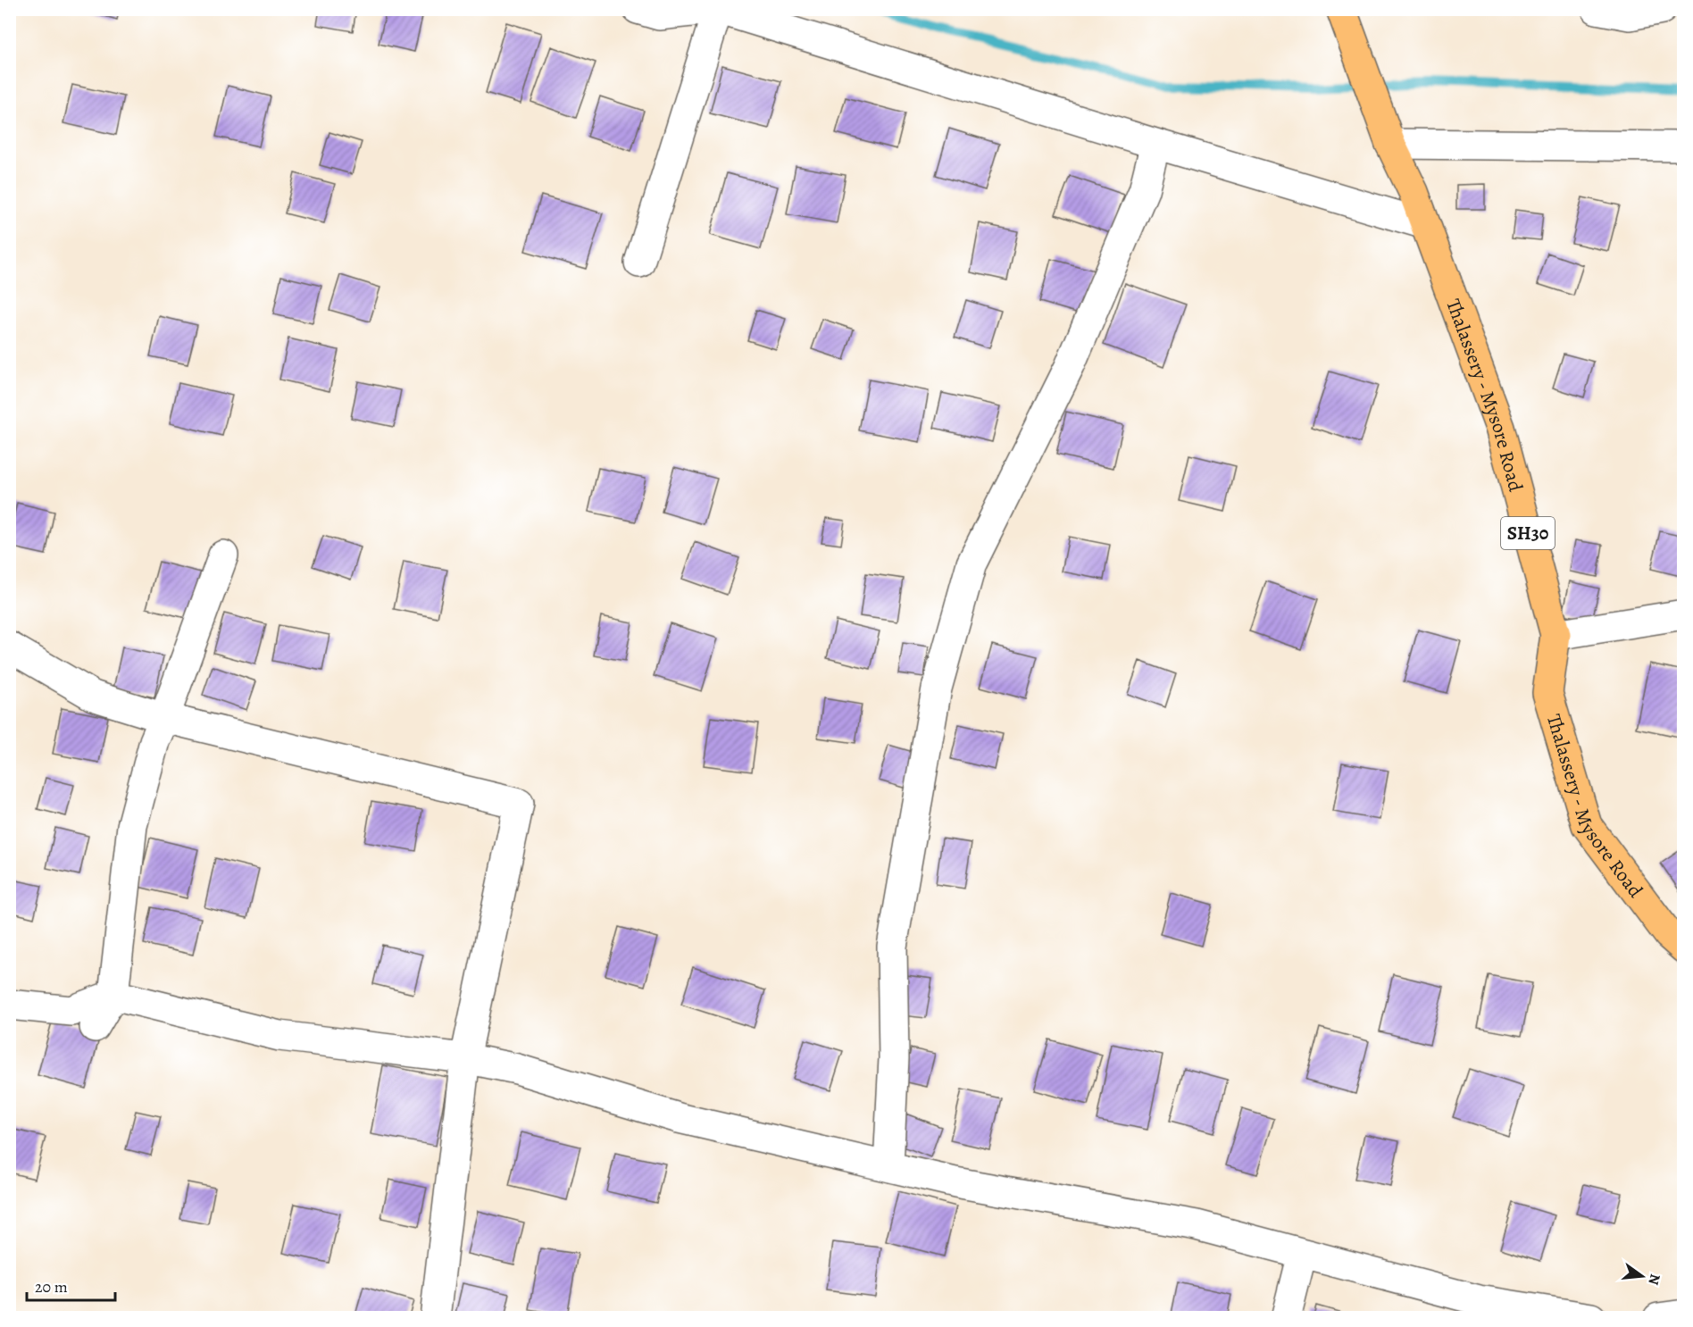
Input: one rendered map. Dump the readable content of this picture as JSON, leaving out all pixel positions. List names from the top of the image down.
{
  "streets": {
    "main road": ["Thalassery - Mysore Road", "SH30"]
  },
  "scale_bar": "20 m",
  "north": "right"
}
